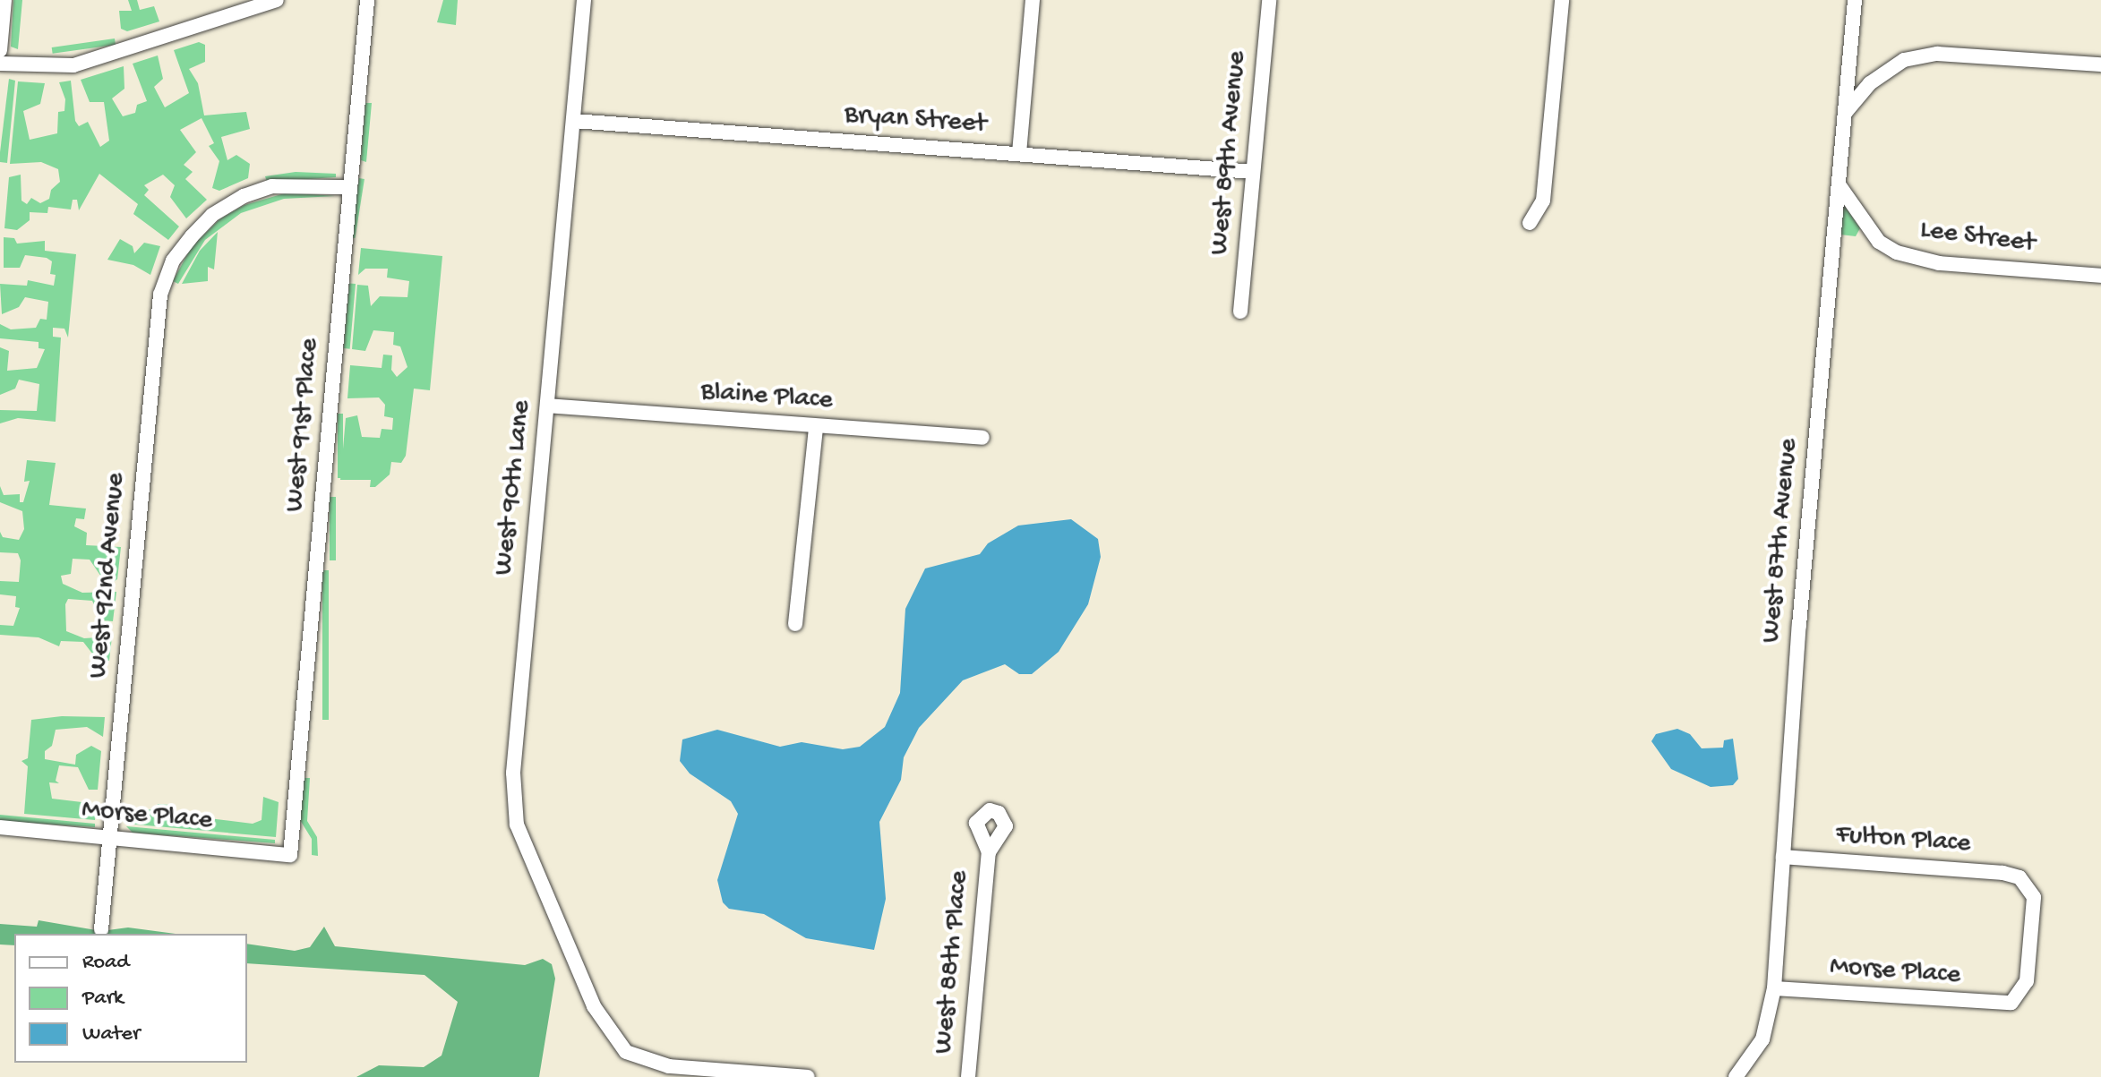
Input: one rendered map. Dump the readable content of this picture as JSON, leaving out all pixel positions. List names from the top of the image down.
{
  "streets": {
    "street": [
      "Bryan Street",
      "West 89th Avenue",
      "Lee Street",
      "Blaine Place",
      "West 91st Place",
      "West 90th Lane",
      "West 87th Avenue",
      "West 92nd Avenue",
      "Morse Place",
      "Fulton Place",
      "West 88th Place"
    ]
  },
  "crossings": [
    ["Bryan Street", "West 89th Avenue"],
    ["Bryan Street", "West 90th Lane"],
    ["Lee Street", "West 87th Avenue"],
    ["Blaine Place", "West 90th Lane"],
    ["West 91st Place", "West 92nd Avenue"],
    ["West 91st Place", "Morse Place"],
    ["West 87th Avenue", "Morse Place"],
    ["West 87th Avenue", "Fulton Place"],
    ["West 92nd Avenue", "Morse Place"],
    ["Morse Place", "Fulton Place"]
  ],
  "legend": ["Road", "Park", "Water"]
}
